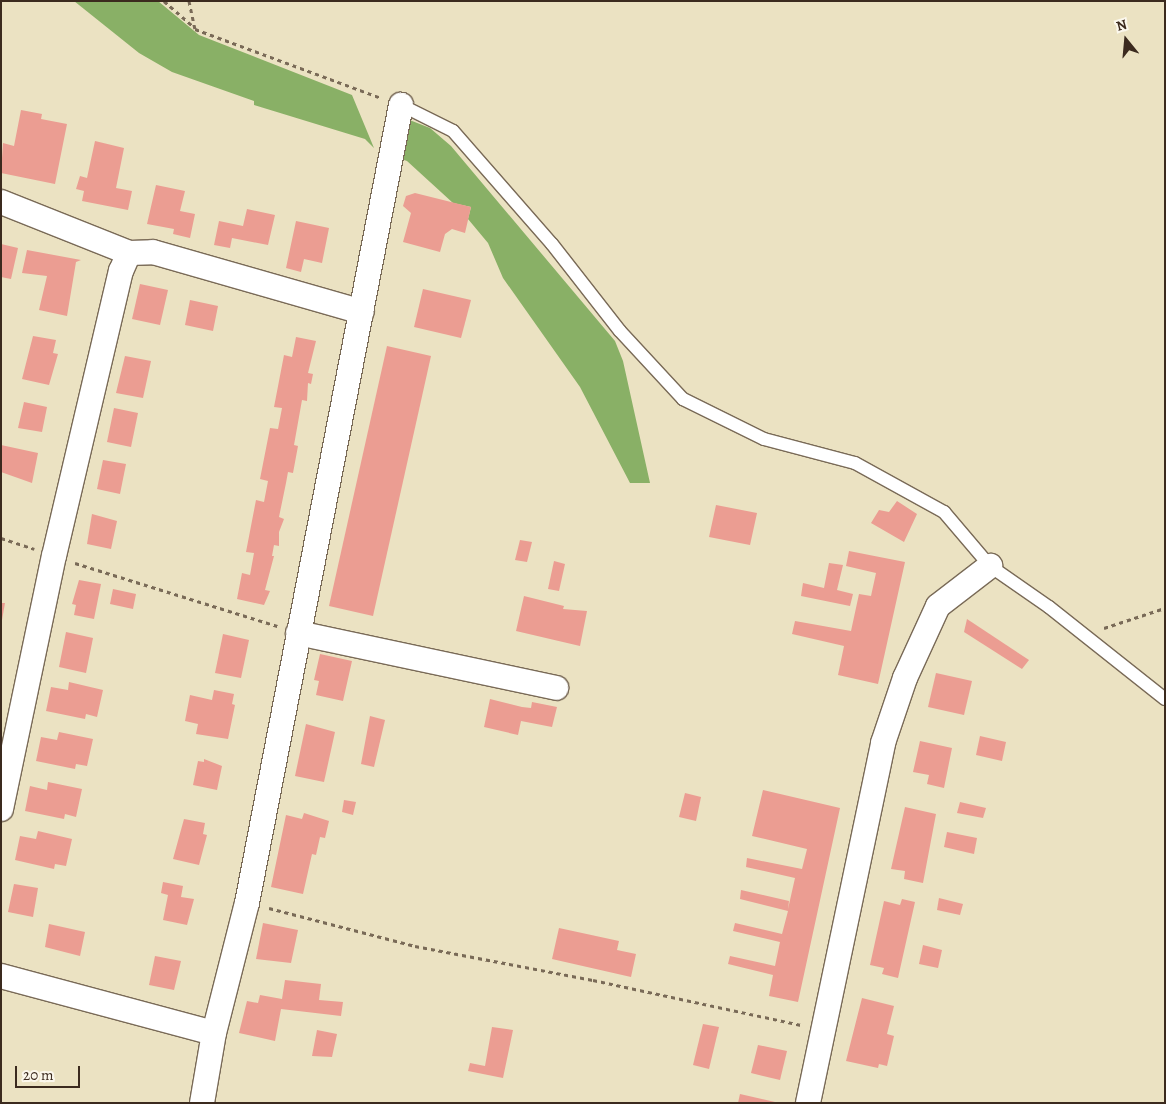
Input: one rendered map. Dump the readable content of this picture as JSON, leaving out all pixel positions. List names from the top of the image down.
{
  "scale_bar": "20 m",
  "north": "top"
}
